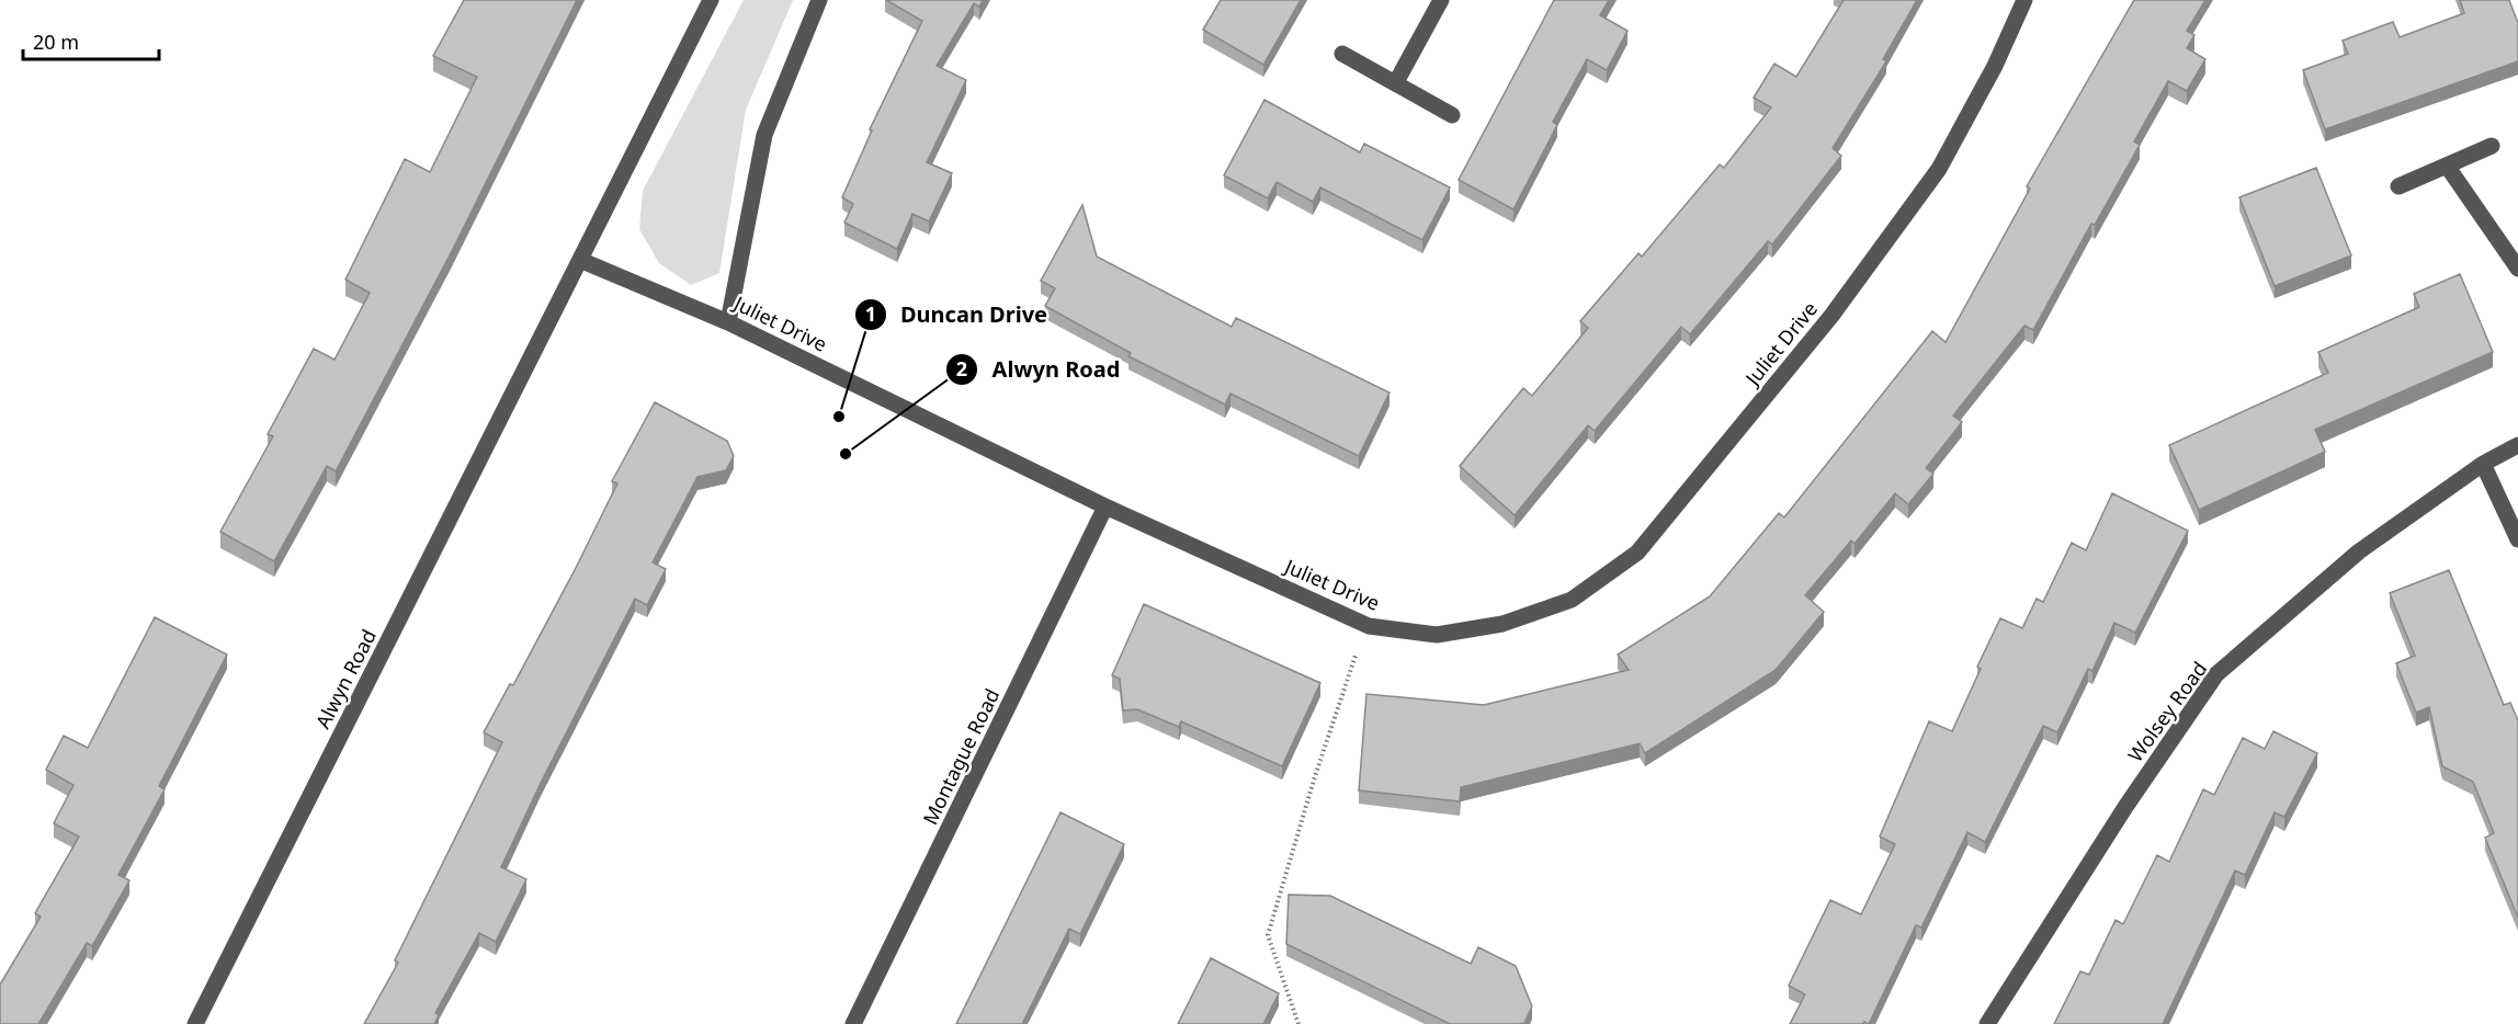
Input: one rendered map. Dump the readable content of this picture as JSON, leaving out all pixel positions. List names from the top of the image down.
{
  "streets": {
    "street": [
      "Juliet Drive",
      "Alwyn Road",
      "Wolsey Road",
      "Montague Road"
    ]
  },
  "crossings": [
    ["Juliet Drive", "Alwyn Road"],
    ["Juliet Drive", "Montague Road"]
  ],
  "places": ["Duncan Drive", "Alwyn Road"],
  "scale_bar": "20 m"
}
